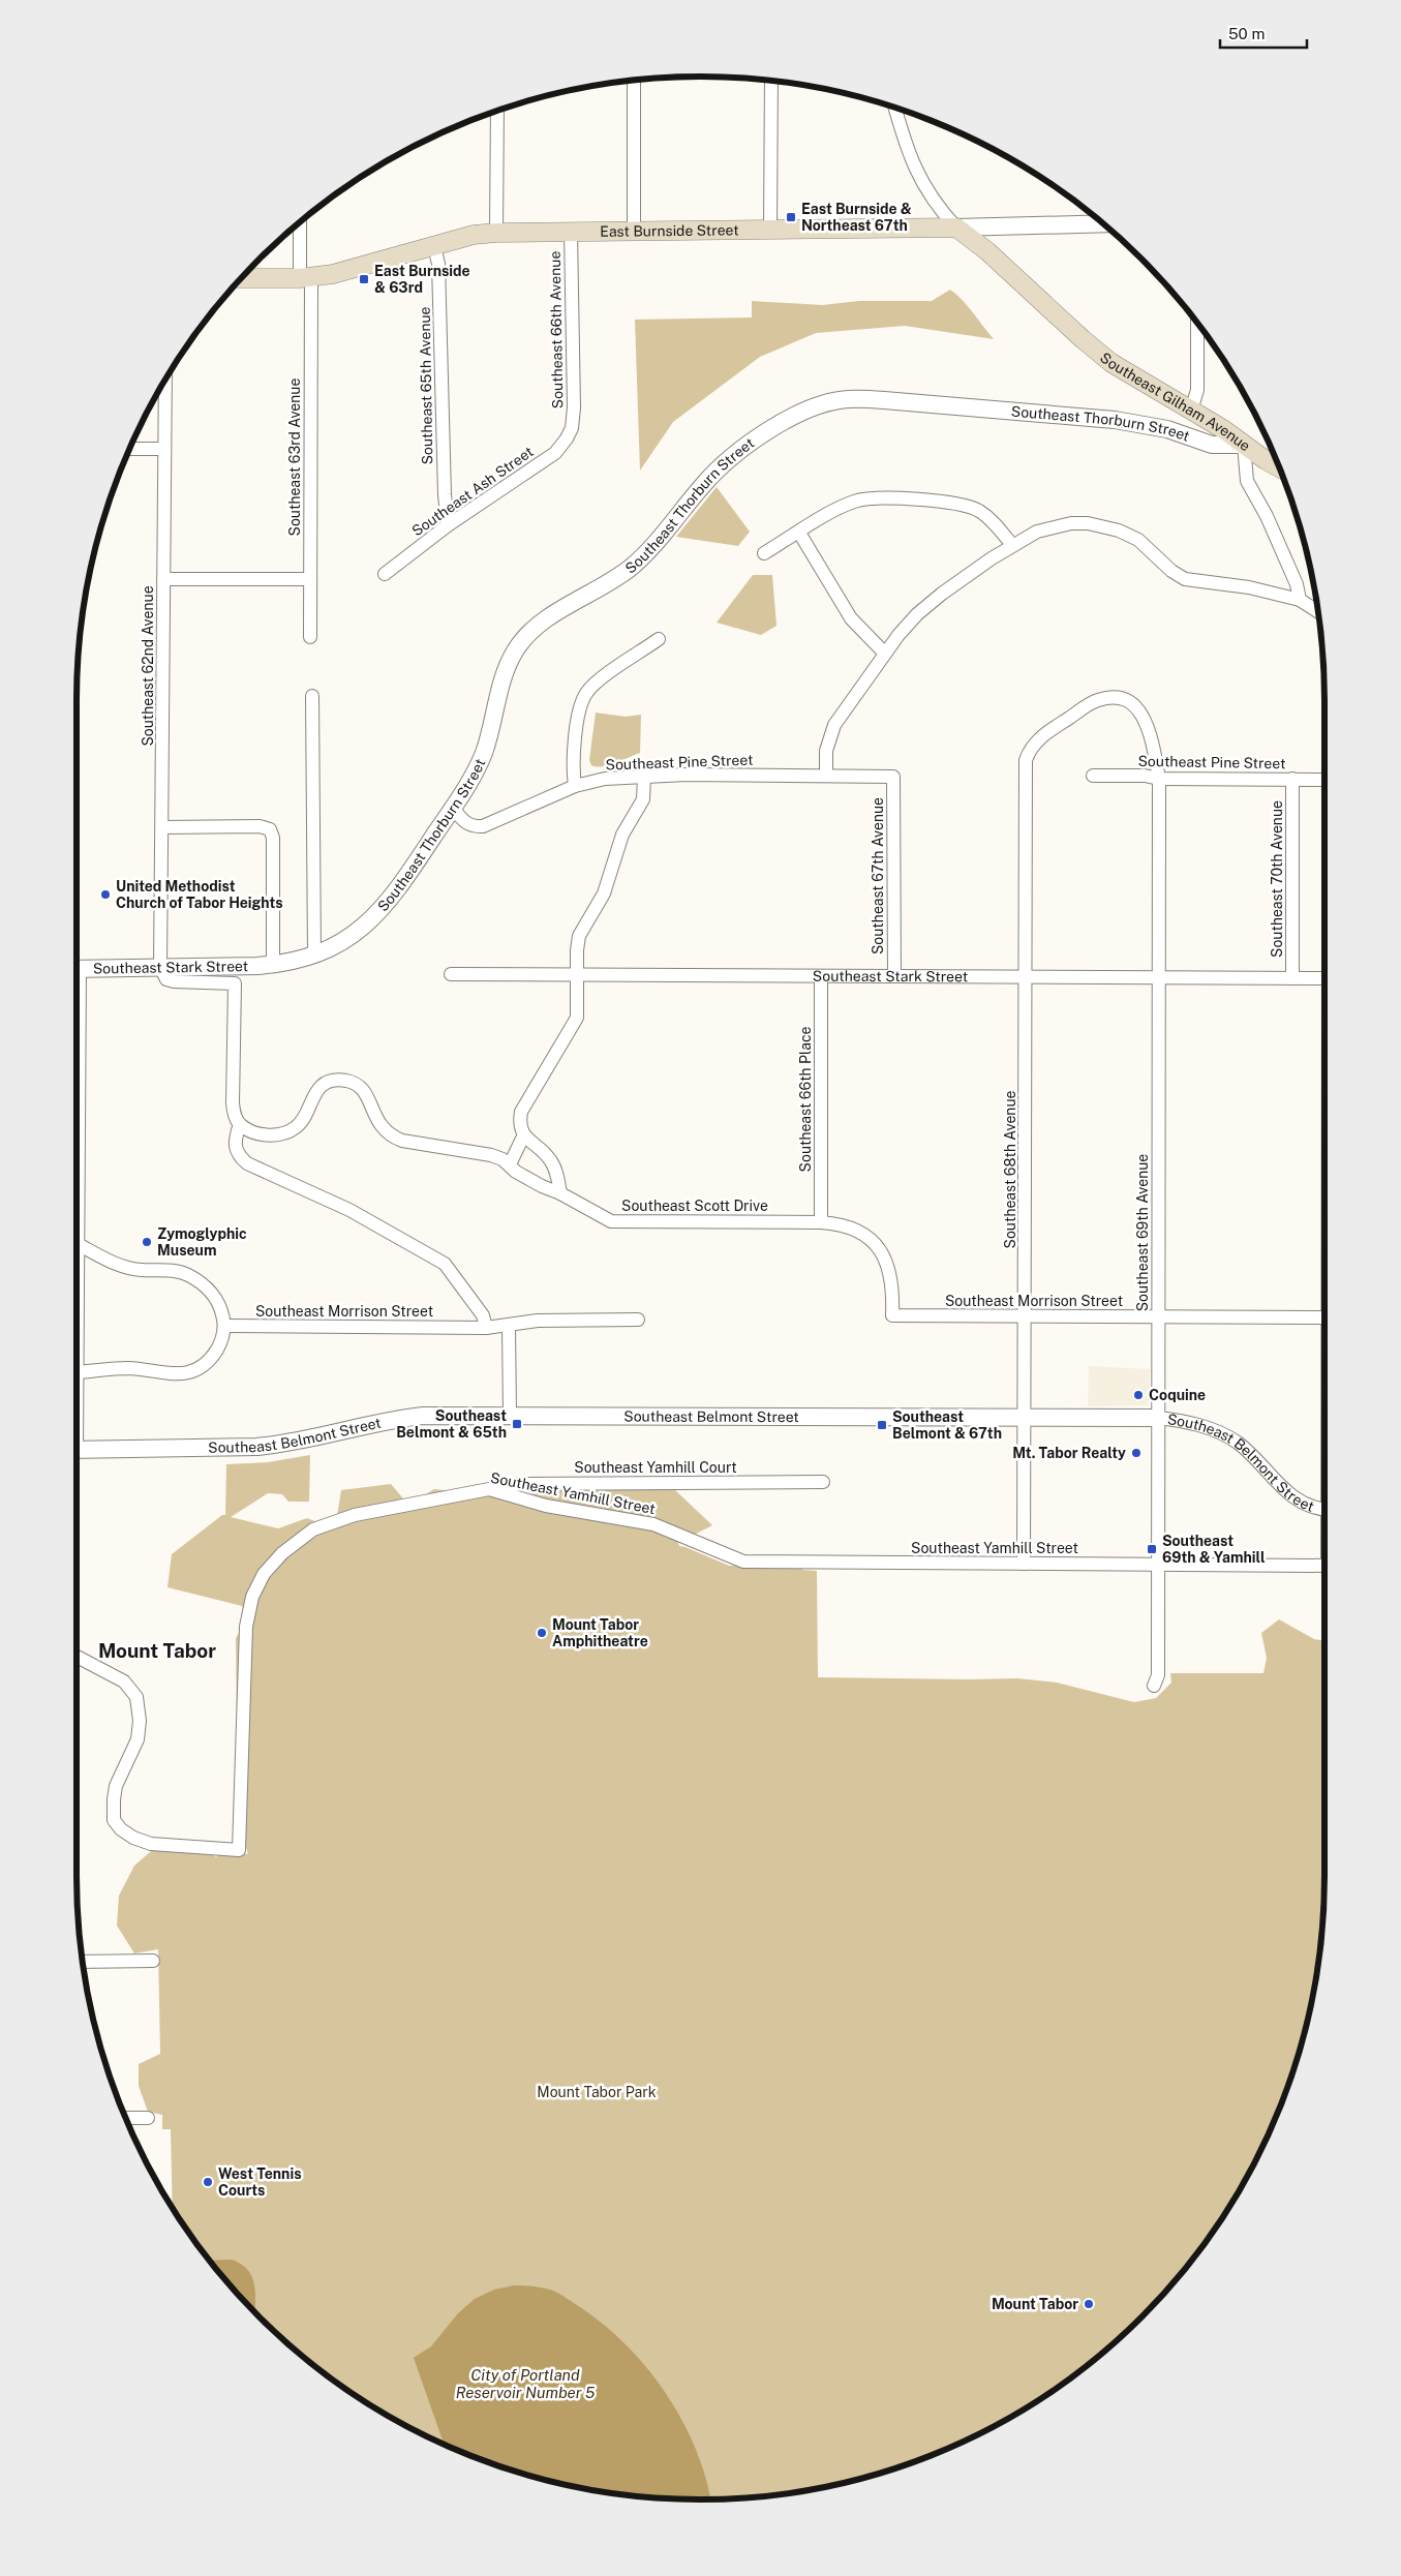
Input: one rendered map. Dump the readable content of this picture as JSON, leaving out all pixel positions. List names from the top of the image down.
{
  "streets": {
    "main road": ["East Burnside Street", "Southeast Gilham Avenue"],
    "street": [
      "Southeast 66th Avenue",
      "Southeast 65th Avenue",
      "Southeast Thorburn Street",
      "Southeast 63rd Avenue",
      "Southeast Ash Street",
      "Southeast 62nd Avenue",
      "Southeast Pine Street",
      "Southeast 67th Avenue",
      "Southeast 70th Avenue",
      "Southeast Stark Street",
      "Southeast 66th Place",
      "Southeast 68th Avenue",
      "Southeast Scott Drive",
      "Southeast 69th Avenue",
      "Southeast Morrison Street",
      "Southeast Belmont Street",
      "Southeast Yamhill Court",
      "Southeast Yamhill Street"
    ]
  },
  "crossings": [
    ["East Burnside Street", "Southeast 66th Avenue"],
    ["East Burnside Street", "Southeast 65th Avenue"],
    ["East Burnside Street", "Southeast Gilham Avenue"],
    ["East Burnside Street", "Southeast 63rd Avenue"],
    ["Southeast 66th Avenue", "Southeast Ash Street"],
    ["Southeast 65th Avenue", "Southeast Ash Street"],
    ["Southeast Gilham Avenue", "Southeast Thorburn Street"],
    ["Southeast Thorburn Street", "Southeast Pine Street"],
    ["Southeast Thorburn Street", "Southeast Stark Street"],
    ["Southeast 62nd Avenue", "Southeast Stark Street"],
    ["Southeast Pine Street", "Southeast 67th Avenue"],
    ["Southeast Pine Street", "Southeast 70th Avenue"],
    ["Southeast Pine Street", "Southeast 68th Avenue"],
    ["Southeast Pine Street", "Southeast 69th Avenue"],
    ["Southeast 67th Avenue", "Southeast Stark Street"],
    ["Southeast 70th Avenue", "Southeast Stark Street"],
    ["Southeast Stark Street", "Southeast 66th Place"],
    ["Southeast Stark Street", "Southeast 68th Avenue"],
    ["Southeast Stark Street", "Southeast 69th Avenue"],
    ["Southeast 66th Place", "Southeast Scott Drive"],
    ["Southeast 68th Avenue", "Southeast 69th Avenue"],
    ["Southeast 68th Avenue", "Southeast Morrison Street"],
    ["Southeast 68th Avenue", "Southeast Belmont Street"],
    ["Southeast 68th Avenue", "Southeast Yamhill Street"],
    ["Southeast Scott Drive", "Southeast Morrison Street"],
    ["Southeast 69th Avenue", "Southeast Morrison Street"],
    ["Southeast 69th Avenue", "Southeast Belmont Street"],
    ["Southeast 69th Avenue", "Southeast Yamhill Street"],
    ["Southeast Yamhill Court", "Southeast Yamhill Street"]
  ],
  "districts": ["Mount Tabor"],
  "water": ["City of Portland Reservoir Number 5"],
  "parks": ["Mount Tabor Park"],
  "places": {
    "transit": [
      "East Burnside & Northeast 67th",
      "East Burnside & 63rd",
      "Southeast Belmont & 65th",
      "Southeast Belmont & 67th",
      "Southeast 69th & Yamhill"
    ],
    "other": [
      "United Methodist Church of Tabor Heights",
      "Zymoglyphic Museum",
      "Coquine",
      "Mt. Tabor Realty",
      "Mount Tabor Amphitheatre",
      "West Tennis Courts",
      "Mount Tabor"
    ]
  },
  "scale_bar": "50 m"
}
